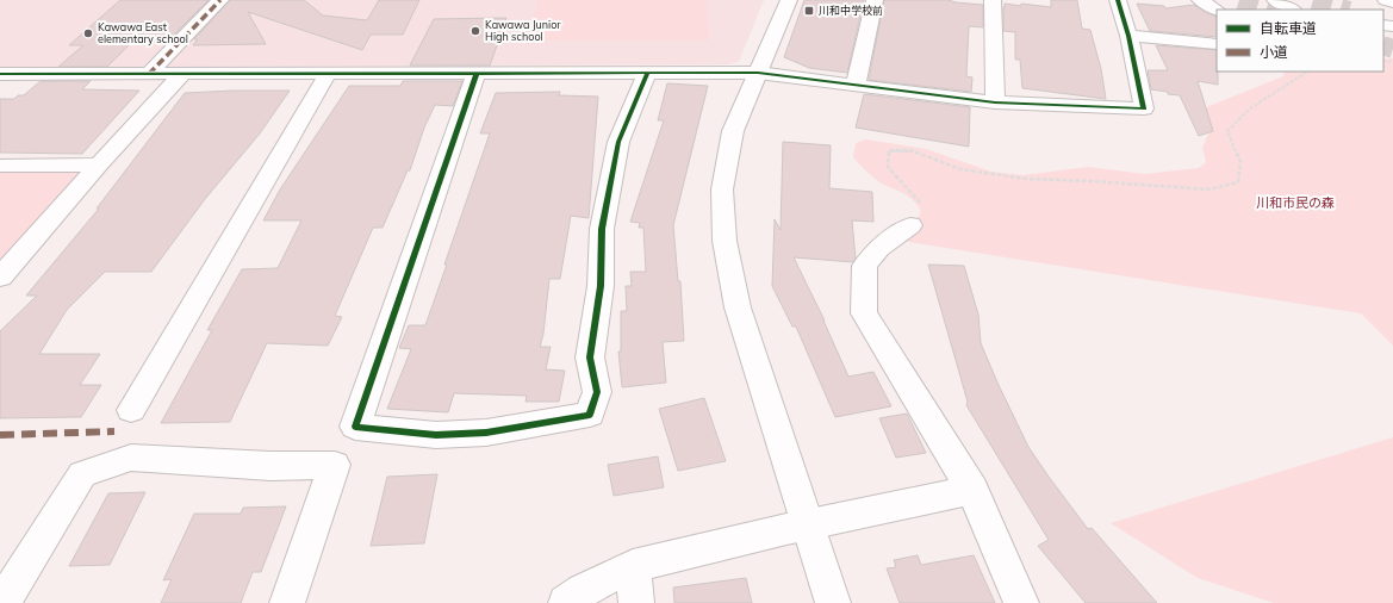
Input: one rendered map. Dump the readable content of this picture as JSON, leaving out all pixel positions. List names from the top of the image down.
{
  "parks": ["川和市民の森"],
  "places": {
    "transit": ["川和中学校前"],
    "other": ["Kawawa Junior High school", "Kawawa East elementary school"]
  },
  "legend": ["自転車道", "小道"]
}
